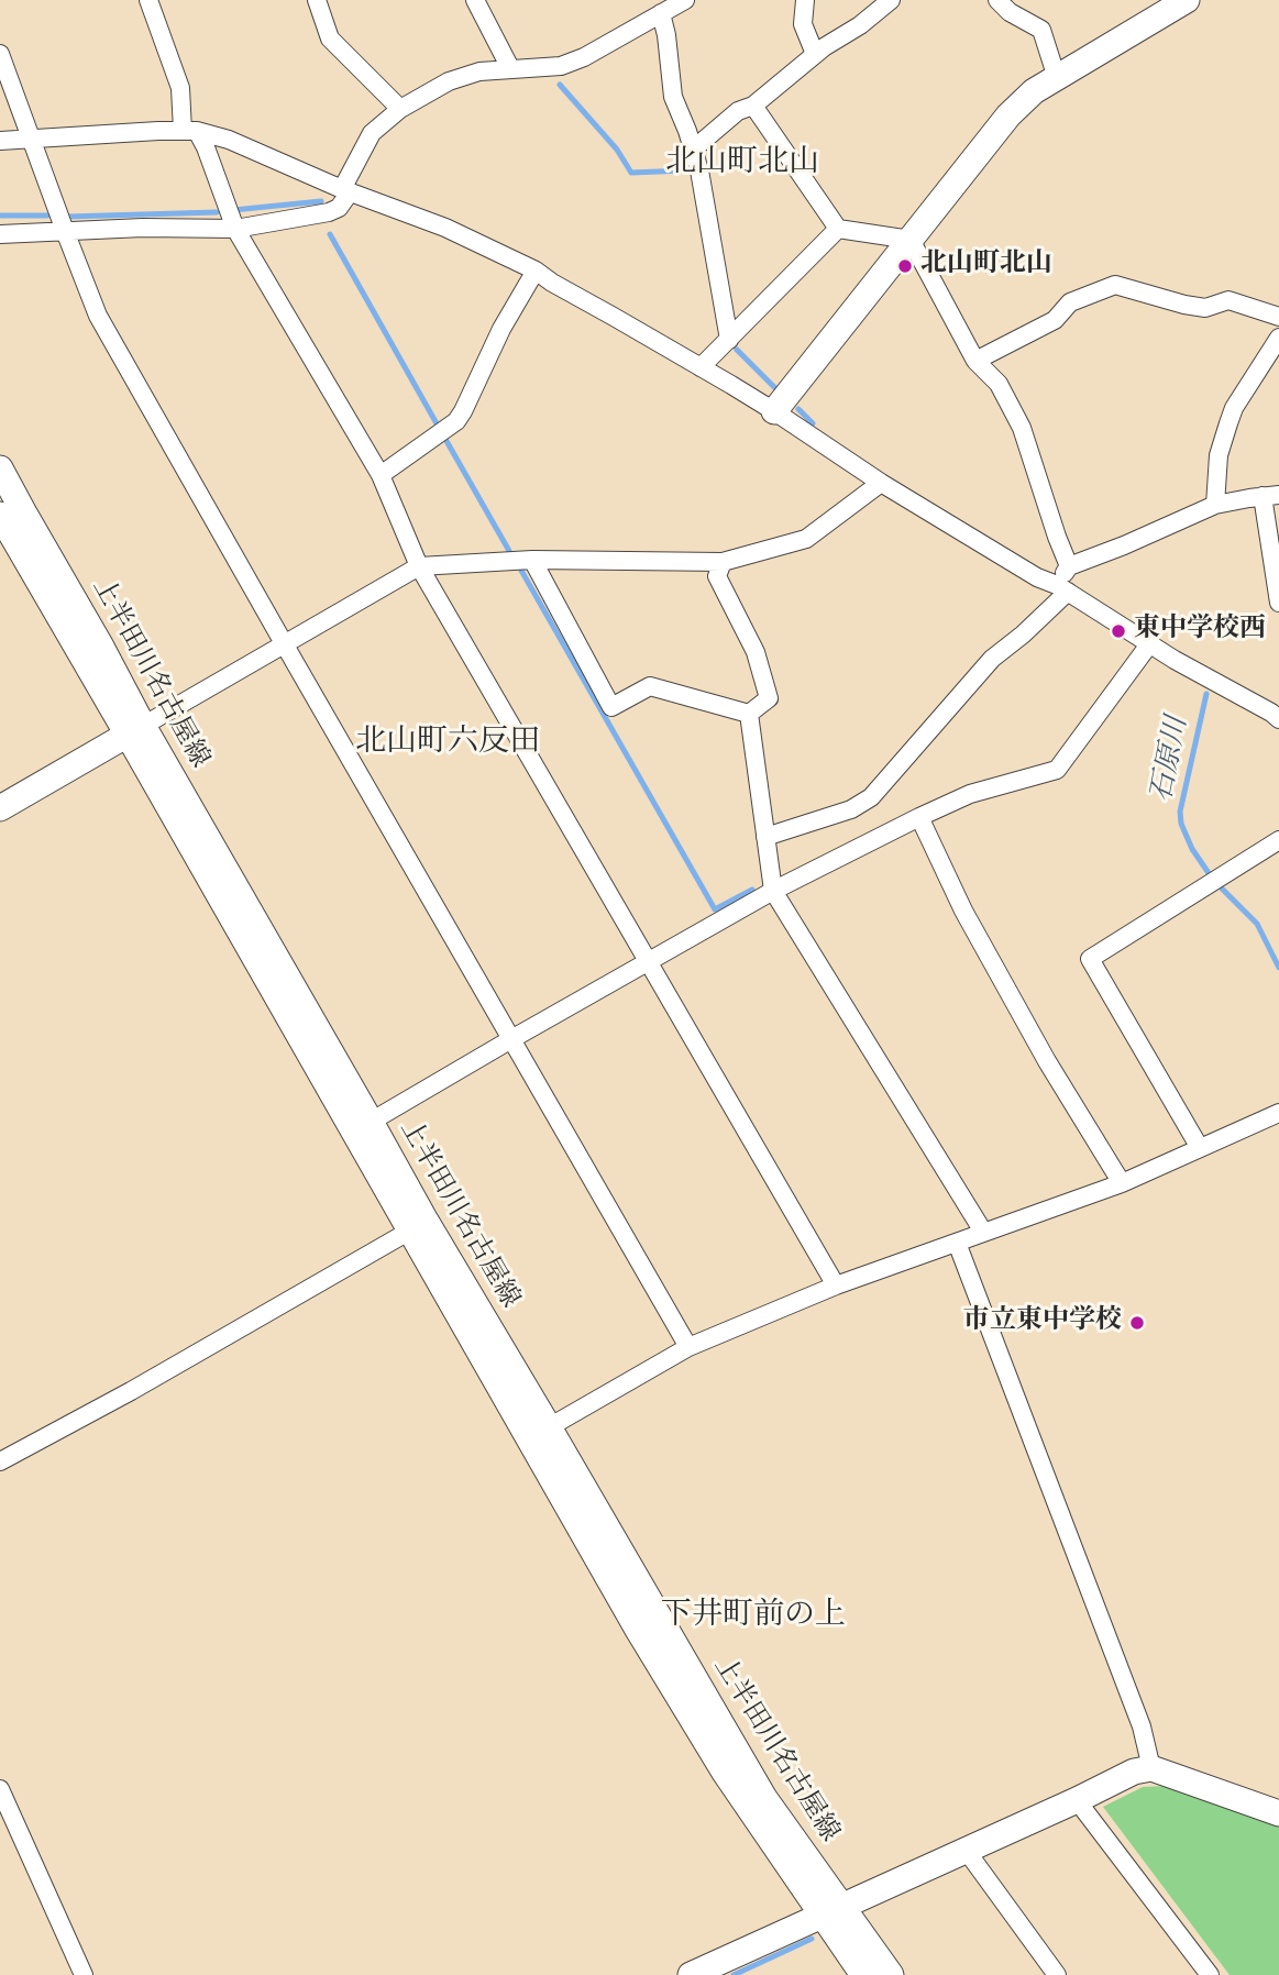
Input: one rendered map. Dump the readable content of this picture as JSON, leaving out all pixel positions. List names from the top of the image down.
{
  "streets": {
    "main road": ["上半田川名古屋線"]
  },
  "districts": ["北山町北山", "北山町六反田", "下井町前の上"],
  "water": ["石原川"],
  "places": ["北山町北山", "東中学校西", "市立東中学校"]
}
